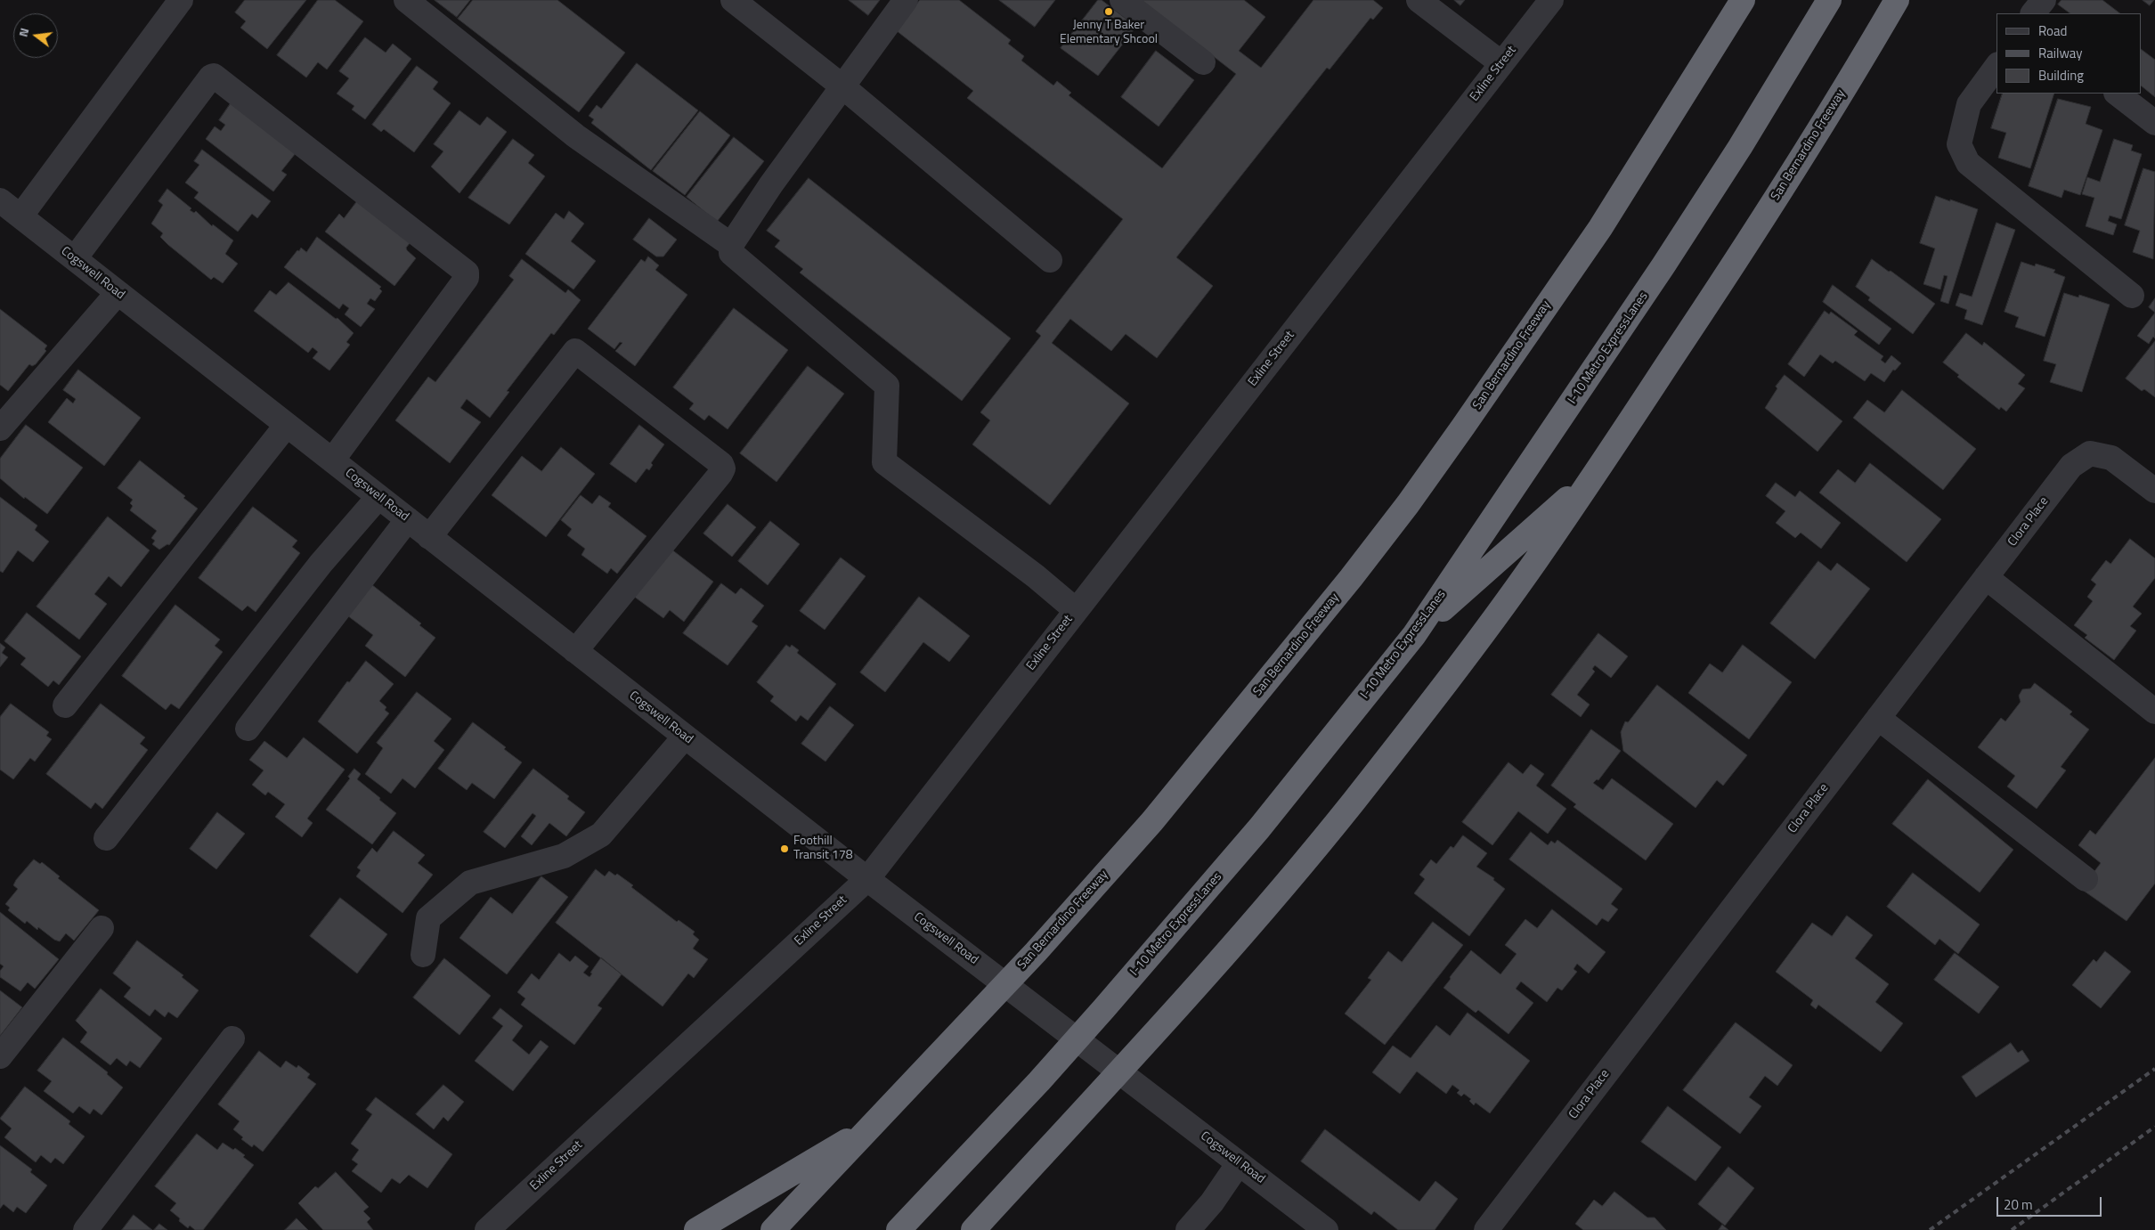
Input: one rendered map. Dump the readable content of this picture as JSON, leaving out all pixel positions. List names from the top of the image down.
{
  "streets": {
    "highway": ["San Bernardino Freeway", "I-10 Metro ExpressLanes"],
    "street": ["Exline Street", "Cogswell Road", "Clora Place"]
  },
  "crossings": [
    ["Exline Street", "Cogswell Road"]
  ],
  "places": ["Jenny T Baker Elementary Shcool", "Foothill Transit 178"],
  "legend": ["Road", "Railway", "Building"],
  "scale_bar": "20 m",
  "north": "left"
}
